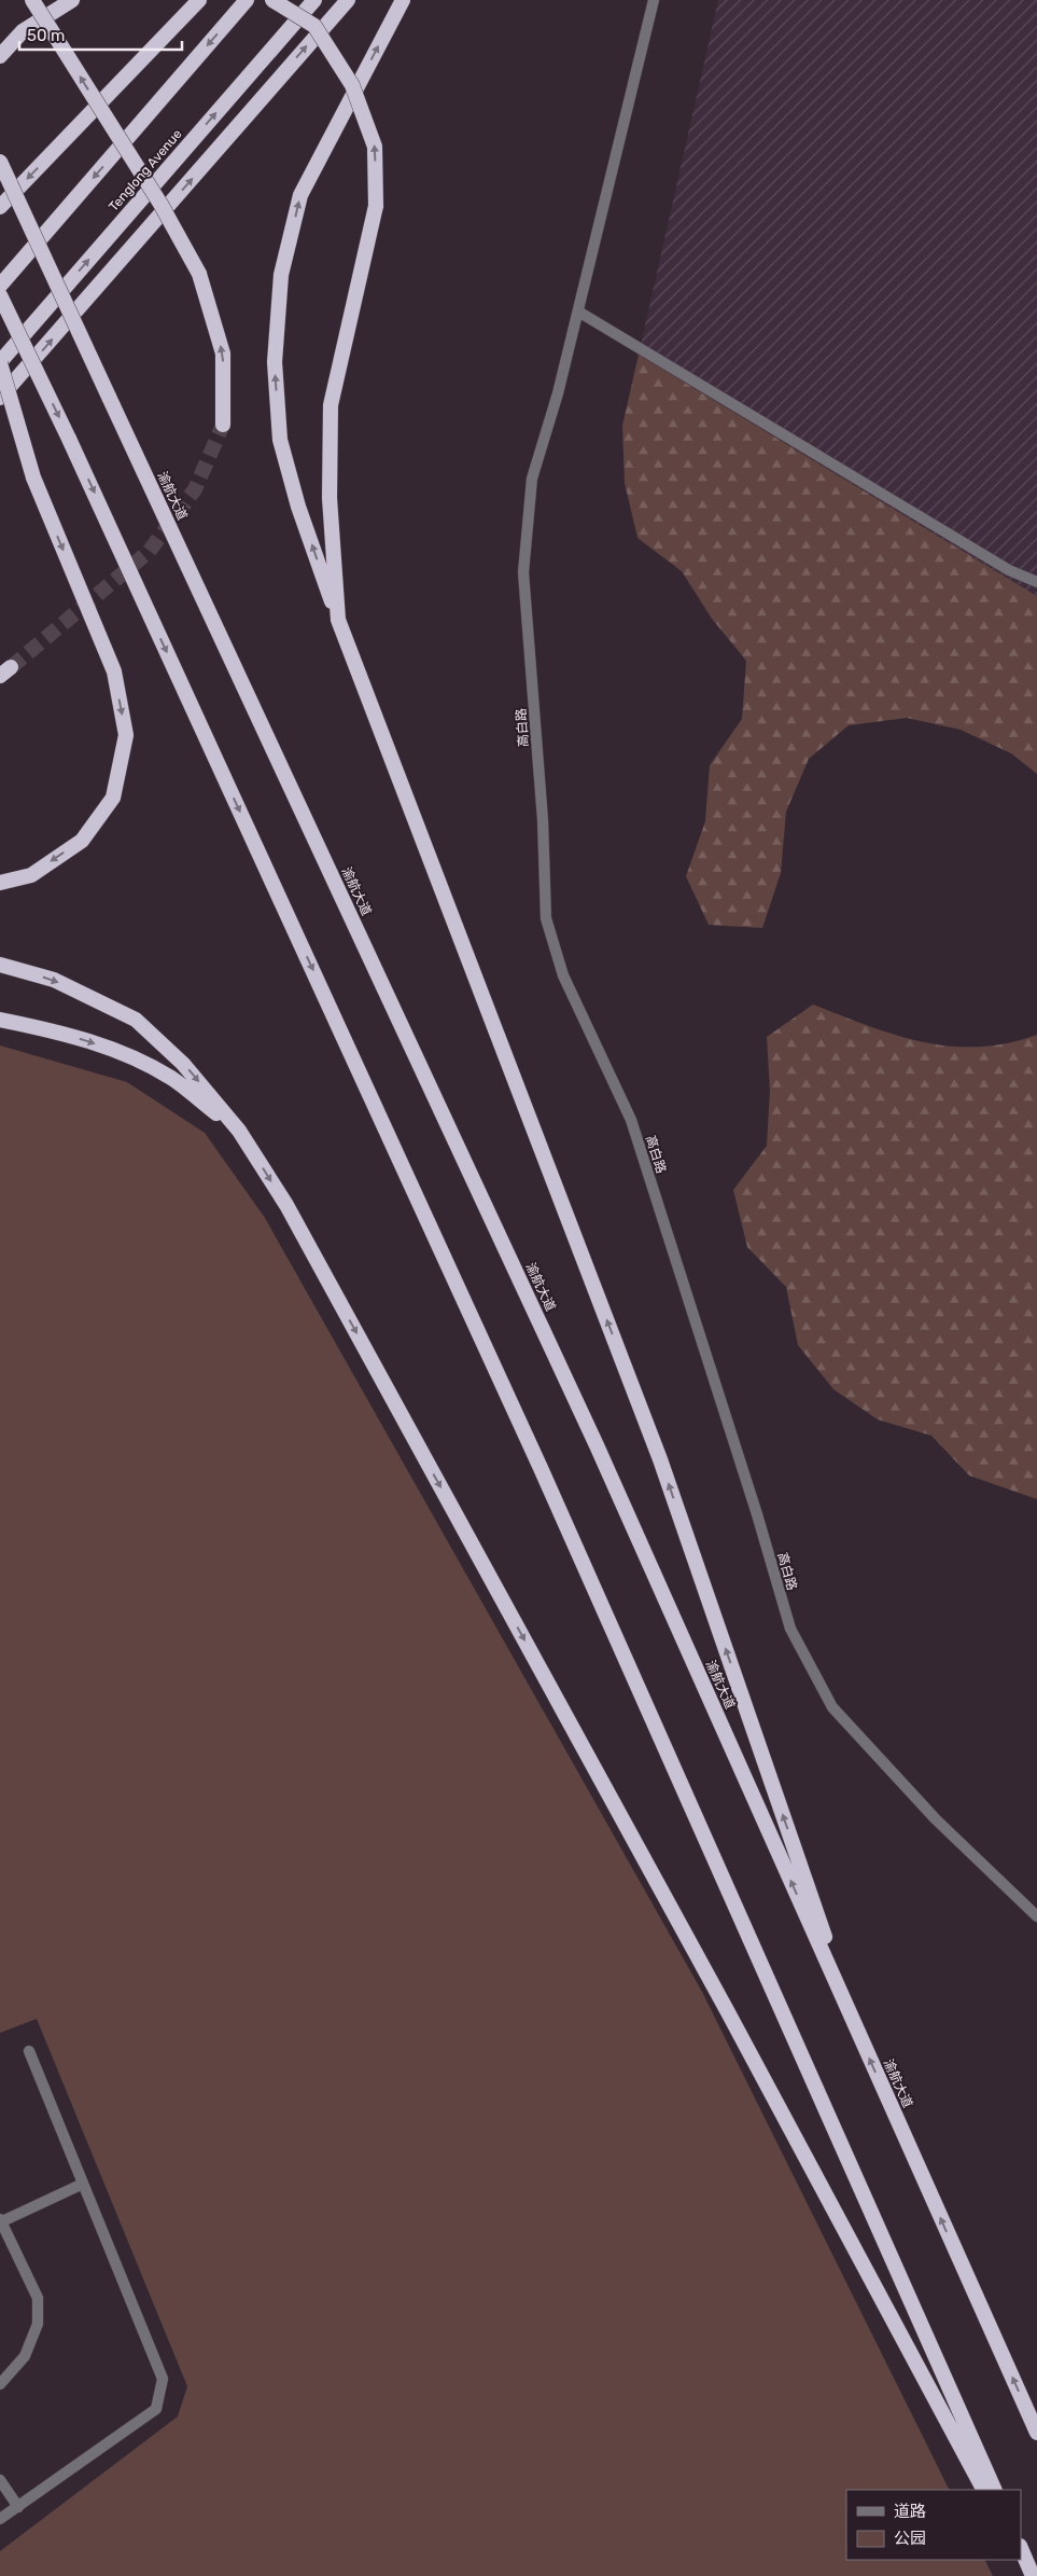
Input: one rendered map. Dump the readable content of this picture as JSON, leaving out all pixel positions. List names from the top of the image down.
{
  "streets": {
    "highway": ["Tenglong Avenue", "渝航大道"],
    "street": ["高白路"]
  },
  "legend": ["道路", "公园"],
  "scale_bar": "50 m"
}
